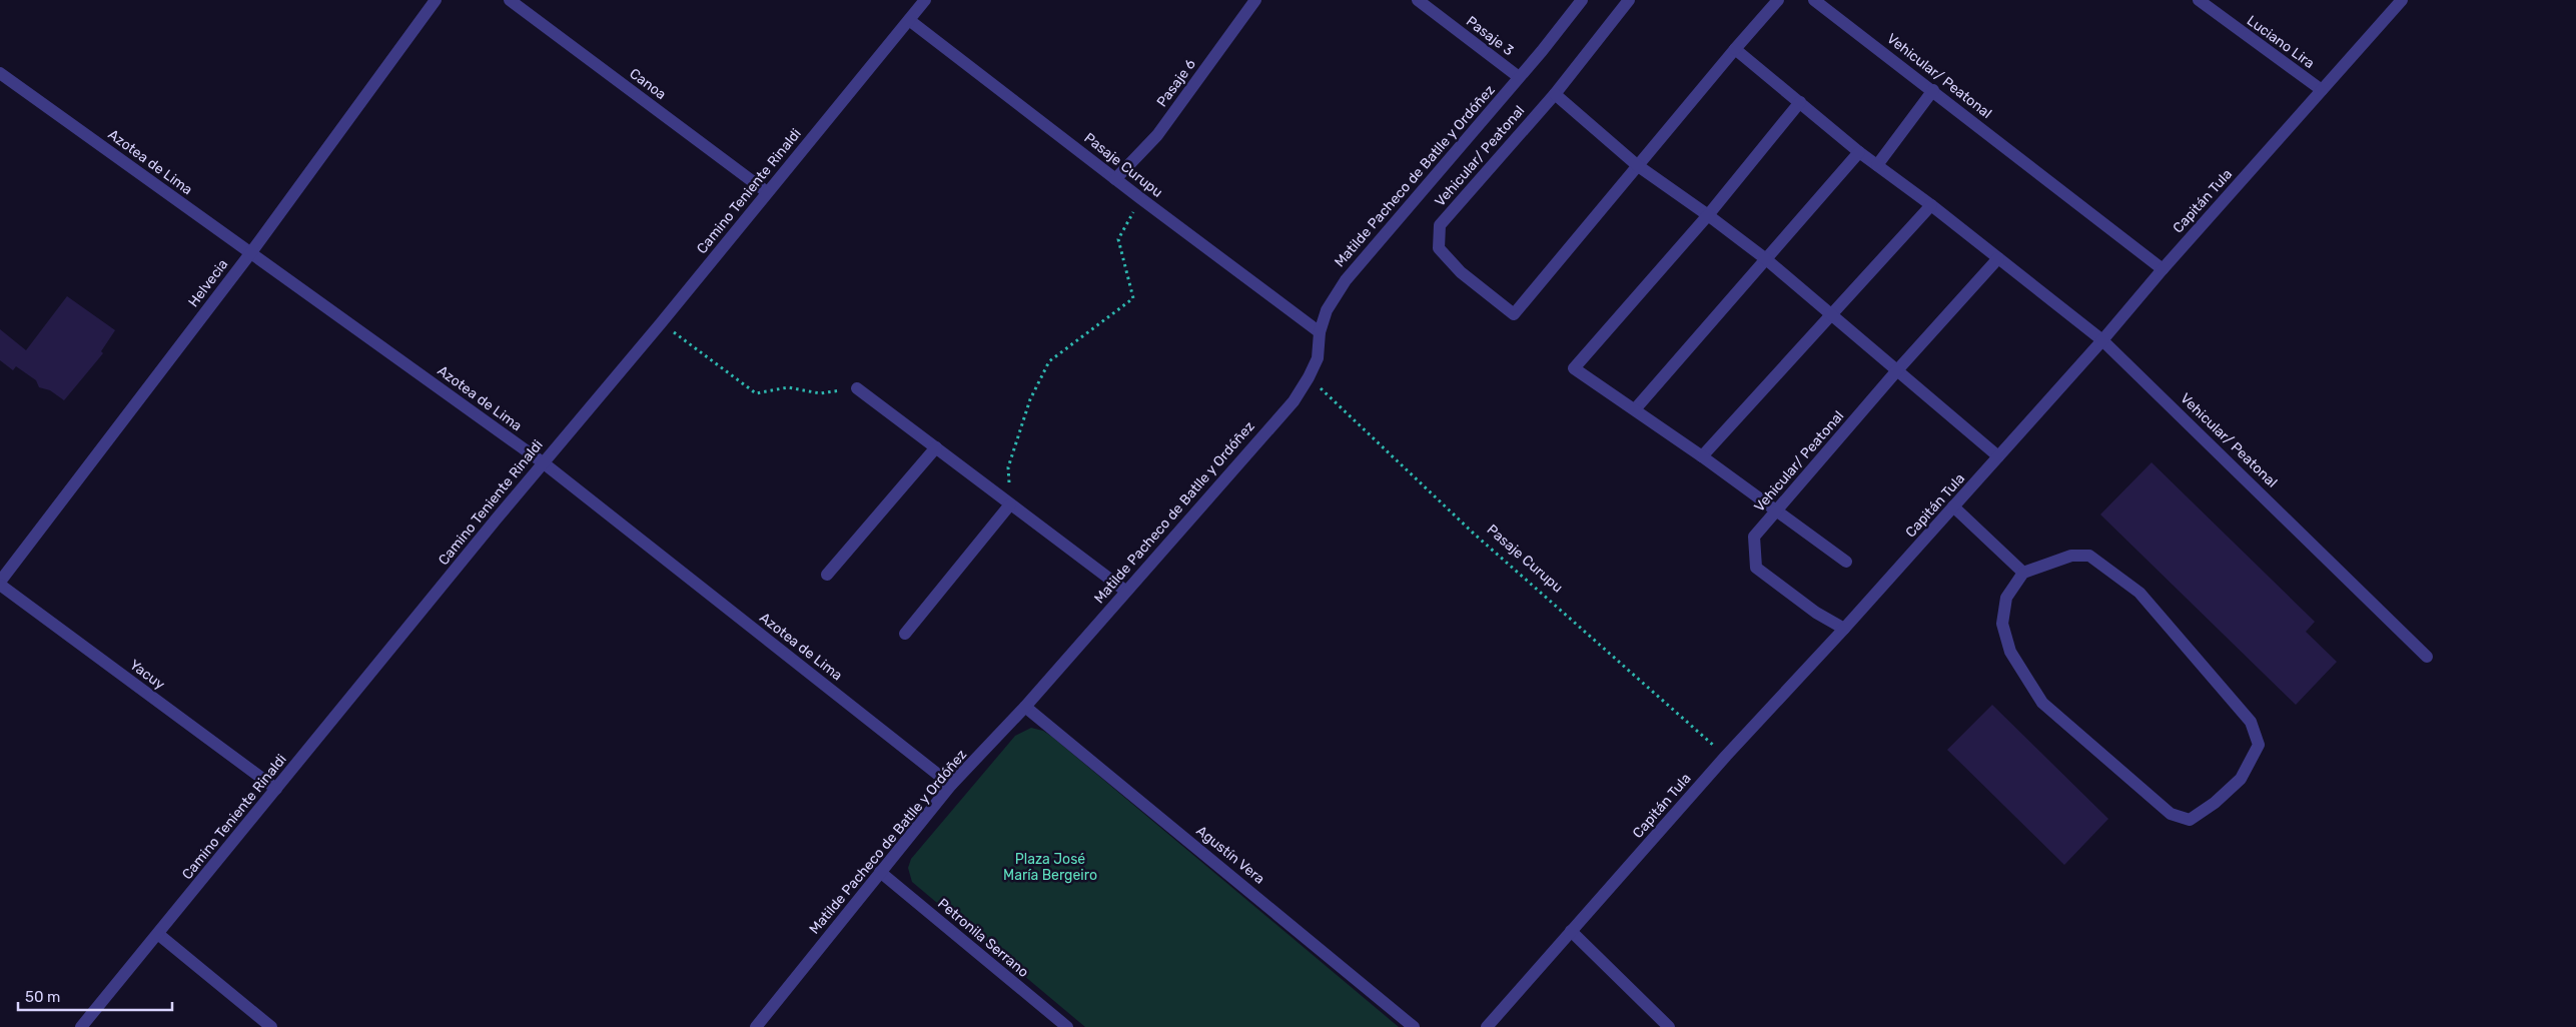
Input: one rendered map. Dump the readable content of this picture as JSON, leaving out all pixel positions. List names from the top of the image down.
{
  "streets": {
    "street": [
      "Pasaje 3",
      "Luciano Lira",
      "Vehicular/ Peatonal",
      "Pasaje 6",
      "Canoa",
      "Azotea de Lima",
      "Pasaje Curupu",
      "Matilde Pacheco de Batlle y Ordóñez",
      "Camino Teniente Rinaldi",
      "Capitán Tula",
      "Helvecia",
      "Yacuy",
      "Agustín Vera",
      "Petronila Serrano"
    ]
  },
  "crossings": [
    ["Pasaje 3", "Matilde Pacheco de Batlle y Ordóñez"],
    ["Luciano Lira", "Capitán Tula"],
    ["Vehicular/ Peatonal", "Capitán Tula"],
    ["Pasaje 6", "Pasaje Curupu"],
    ["Canoa", "Camino Teniente Rinaldi"],
    ["Azotea de Lima", "Matilde Pacheco de Batlle y Ordóñez"],
    ["Azotea de Lima", "Camino Teniente Rinaldi"],
    ["Azotea de Lima", "Helvecia"],
    ["Pasaje Curupu", "Matilde Pacheco de Batlle y Ordóñez"],
    ["Pasaje Curupu", "Camino Teniente Rinaldi"],
    ["Pasaje Curupu", "Capitán Tula"],
    ["Matilde Pacheco de Batlle y Ordóñez", "Agustín Vera"],
    ["Matilde Pacheco de Batlle y Ordóñez", "Petronila Serrano"],
    ["Camino Teniente Rinaldi", "Yacuy"],
    ["Helvecia", "Yacuy"]
  ],
  "parks": ["Plaza José María Bergeiro"],
  "scale_bar": "50 m"
}
